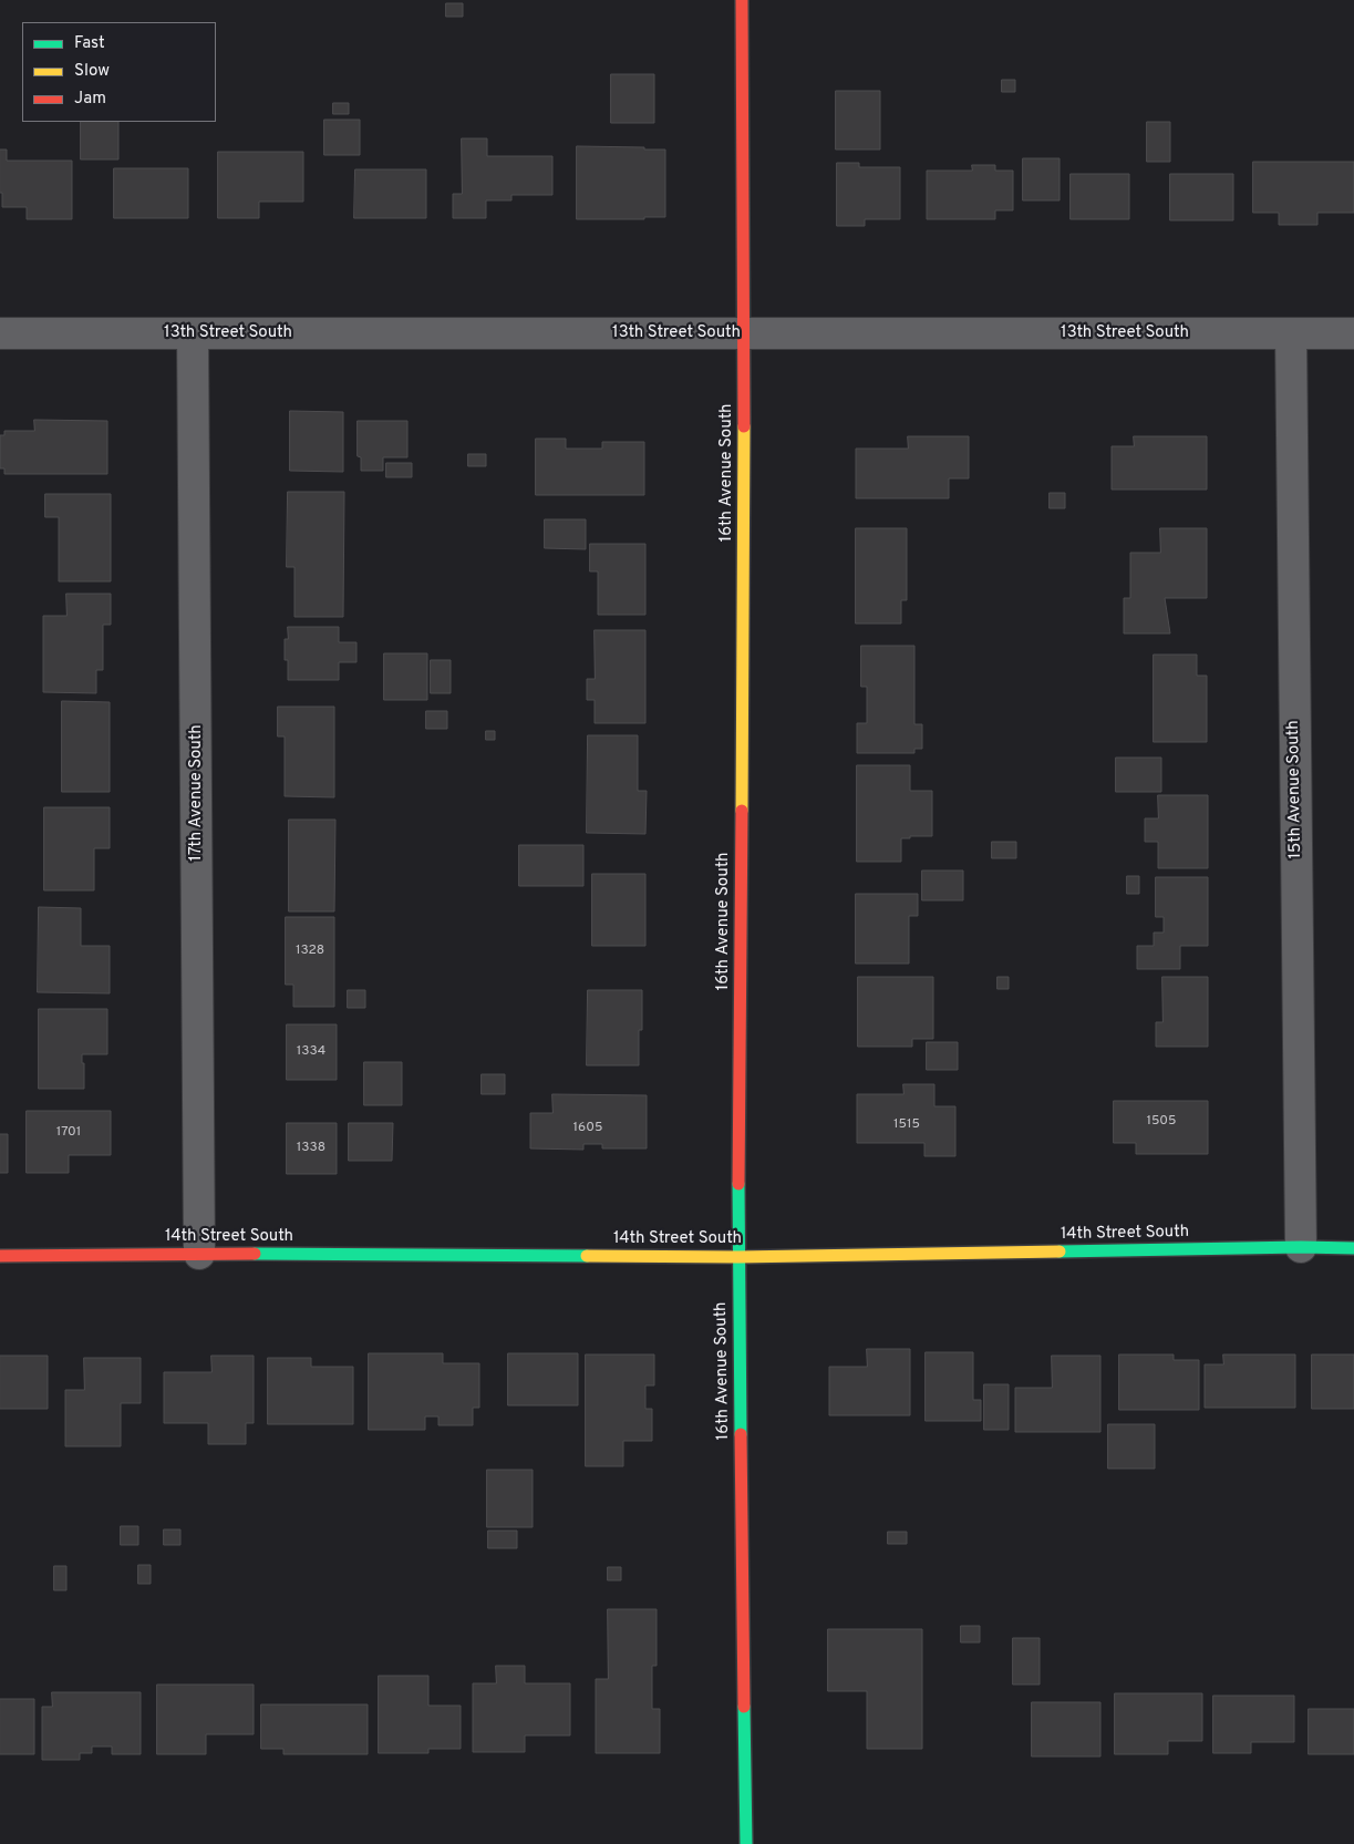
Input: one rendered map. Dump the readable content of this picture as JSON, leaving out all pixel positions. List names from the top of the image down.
{
  "streets": {
    "street": [
      "13th Street South",
      "16th Avenue South",
      "15th Avenue South",
      "17th Avenue South",
      "14th Street South"
    ]
  },
  "crossings": [
    ["13th Street South", "16th Avenue South"],
    ["13th Street South", "15th Avenue South"],
    ["13th Street South", "17th Avenue South"],
    ["16th Avenue South", "14th Street South"],
    ["15th Avenue South", "14th Street South"],
    ["17th Avenue South", "14th Street South"]
  ],
  "house_numbers": [
    "1328",
    "1334",
    "1505",
    "1515",
    "1605",
    "1701",
    "1338"
  ],
  "legend": ["Fast", "Slow", "Jam"]
}
